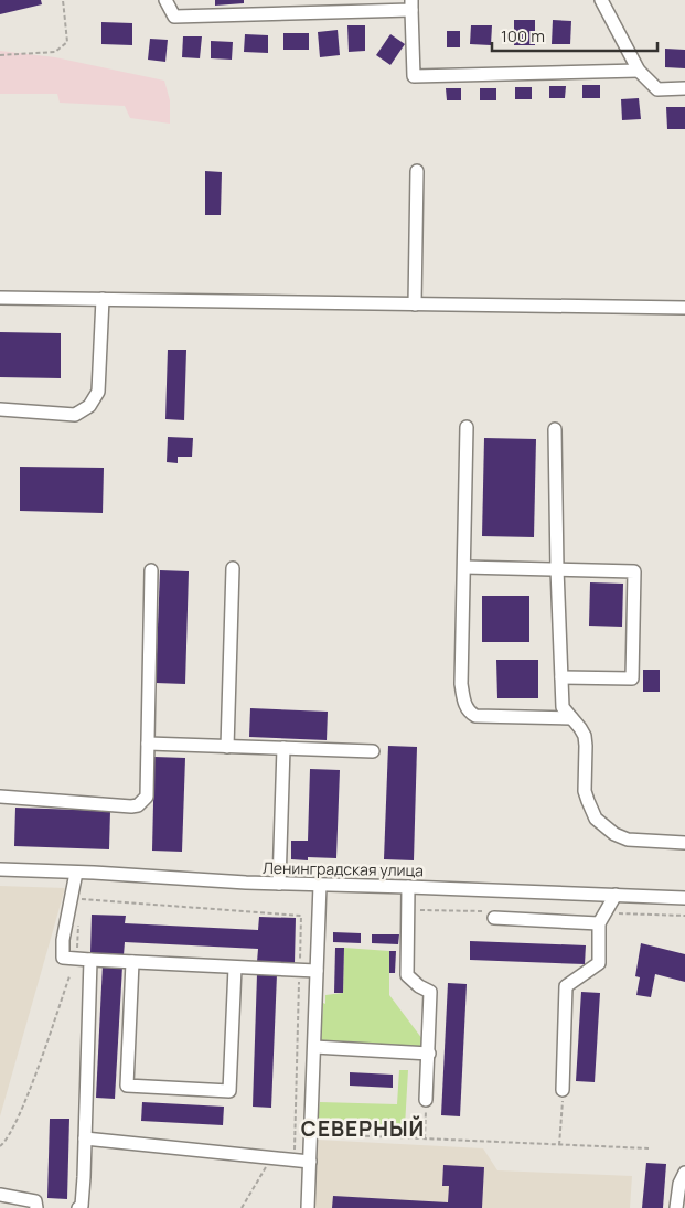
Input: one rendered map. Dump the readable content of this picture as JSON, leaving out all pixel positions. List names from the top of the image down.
{
  "streets": {
    "street": ["Ленинградская улица"]
  },
  "districts": ["СЕВЕРНЫЙ"],
  "scale_bar": "100 m"
}
